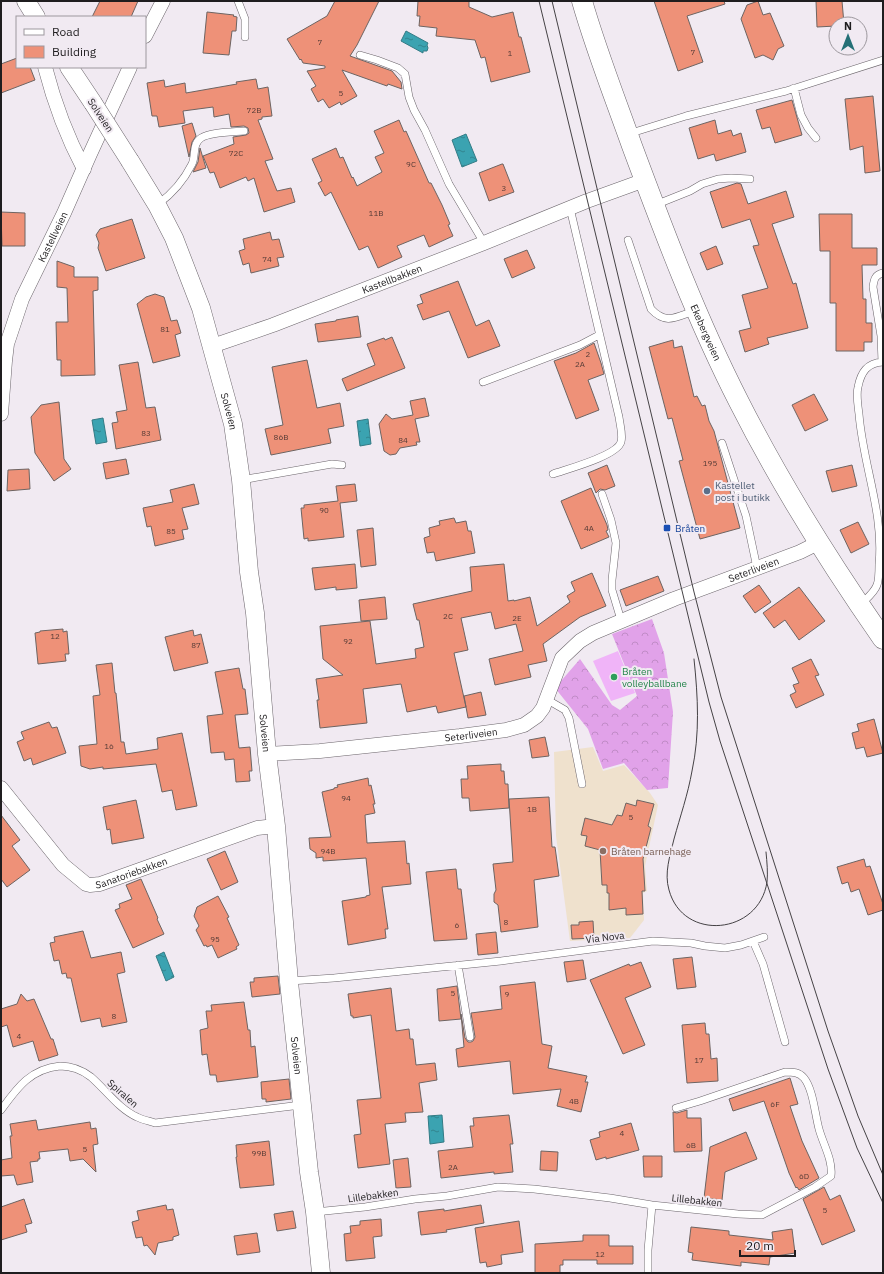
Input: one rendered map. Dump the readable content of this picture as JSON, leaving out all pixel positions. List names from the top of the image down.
{
  "streets": {
    "main road": ["Ekebergveien"],
    "street": [
      "Solveien",
      "Kastellveien",
      "Kastellbakken",
      "Seterliveien",
      "Sanatoriebakken"
    ],
    "lane": ["Via Nova", "Spiralen", "Lillebakken"]
  },
  "crossings": [
    ["Solveien", "Kastellbakken"],
    ["Solveien", "Seterliveien"],
    ["Solveien", "Sanatoriebakken"],
    ["Solveien", "Via Nova"],
    ["Solveien", "Spiralen"],
    ["Solveien", "Lillebakken"],
    ["Kastellbakken", "Ekebergveien"],
    ["Ekebergveien", "Seterliveien"]
  ],
  "places": {
    "other": ["Kastellet post i butikk", "Bråten volleyballbane", "Bråten barnehage"],
    "transit": ["Bråten"]
  },
  "house_numbers": [
    "7",
    "7",
    "1",
    "5",
    "72B",
    "72C",
    "9C",
    "3",
    "11B",
    "74",
    "81",
    "2",
    "2A",
    "83",
    "86B",
    "84",
    "195",
    "90",
    "4A",
    "85",
    "2C",
    "2E",
    "12",
    "92",
    "87",
    "16",
    "94",
    "1B",
    "5",
    "94B",
    "8",
    "6",
    "95",
    "5",
    "9",
    "8",
    "4",
    "17",
    "4B",
    "6F",
    "4",
    "6B",
    "5",
    "99B",
    "2A",
    "6D",
    "5",
    "12"
  ],
  "legend": ["Road", "Building"],
  "scale_bar": "20 m",
  "north": "top"
}
